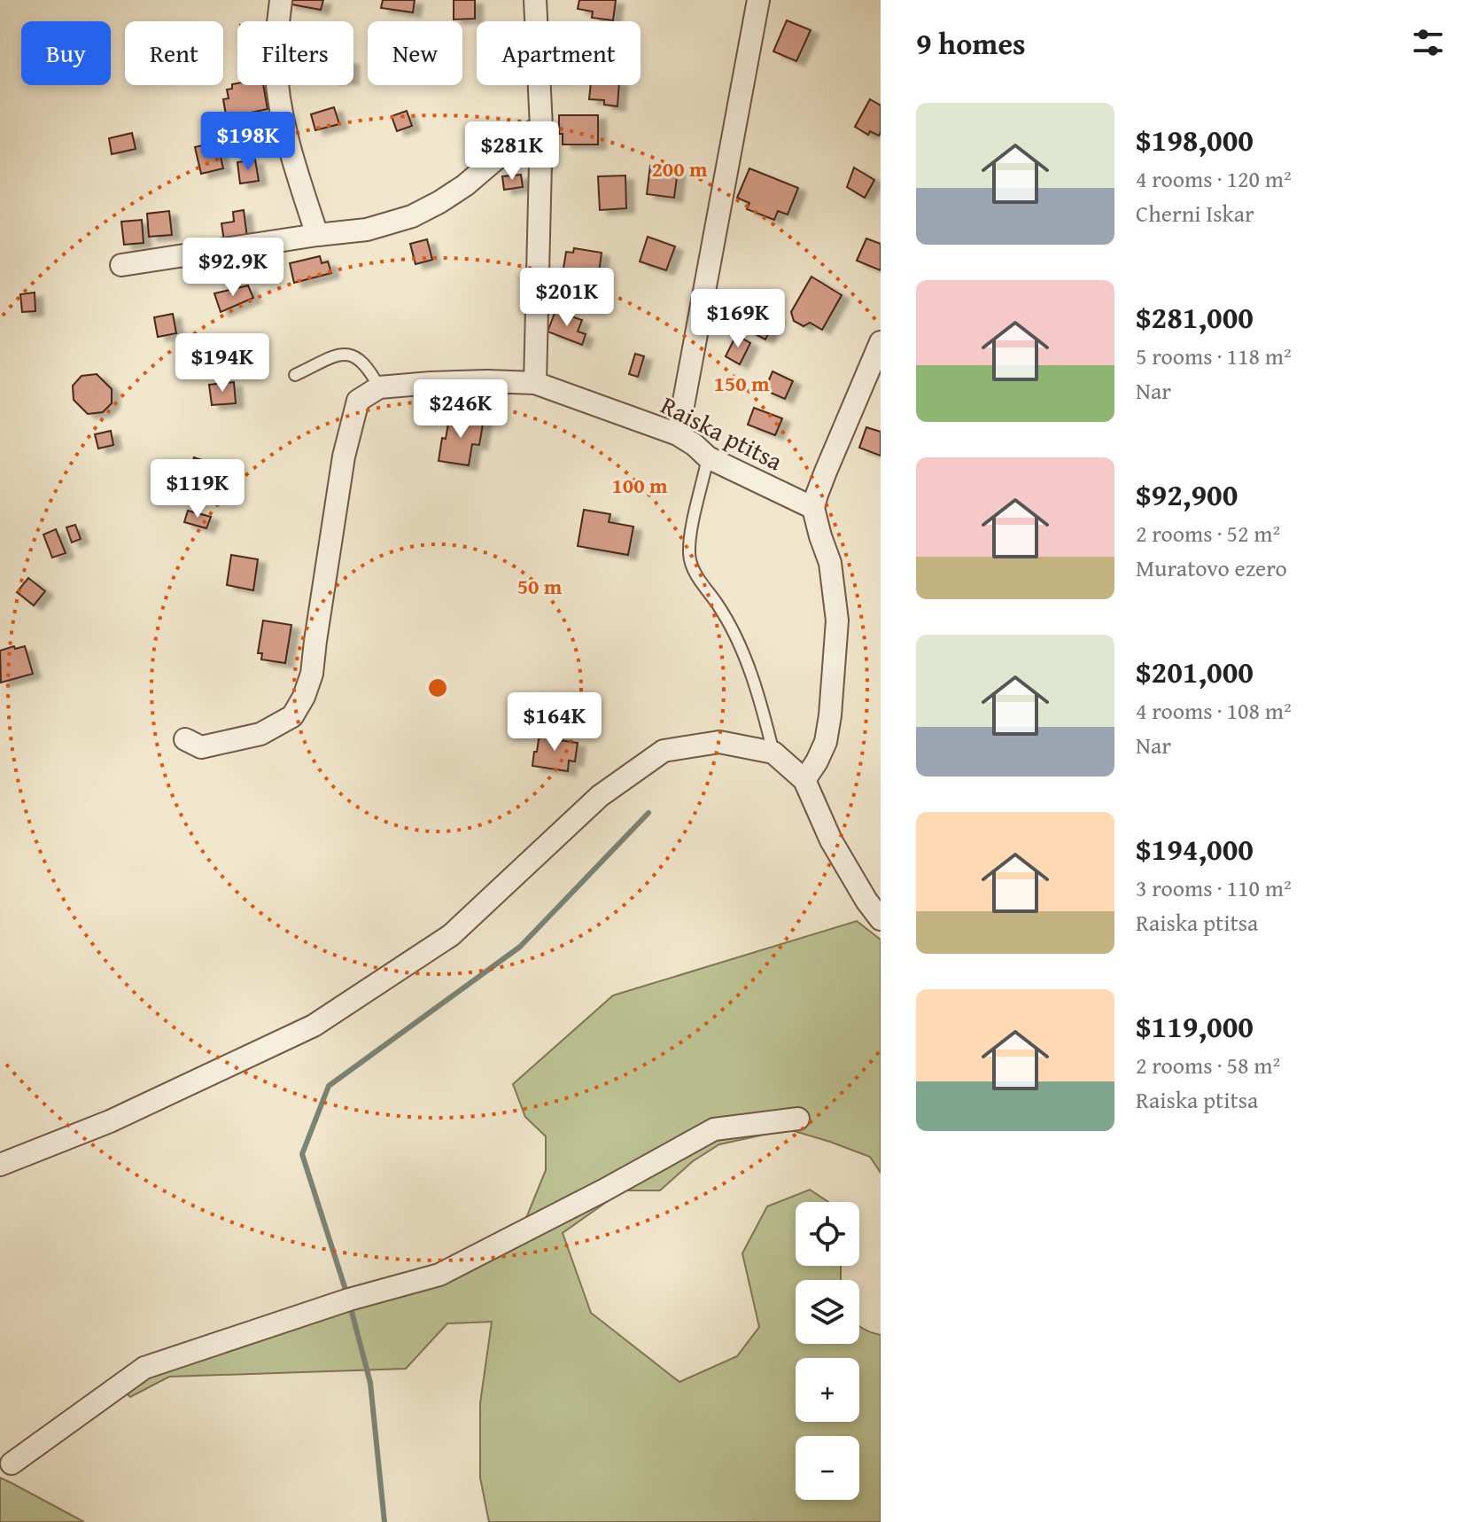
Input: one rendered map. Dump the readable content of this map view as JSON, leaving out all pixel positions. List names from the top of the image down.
{
  "streets": {
    "street": ["Raiska ptitsa"]
  },
  "page": {
    "heading": "9 homes",
    "chip": [
      "Buy",
      "Rent",
      "Filters",
      "New",
      "Apartment"
    ],
    "list": [
      {
        "name": "$198,000",
        "note": "4 rooms · 120 m² · Cherni Iskar"
      },
      {
        "name": "$281,000",
        "note": "5 rooms · 118 m² · Nar"
      },
      {
        "name": "$92,900",
        "note": "2 rooms · 52 m² · Muratovo ezero"
      },
      {
        "name": "$201,000",
        "note": "4 rooms · 108 m² · Nar"
      },
      {
        "name": "$194,000",
        "note": "3 rooms · 110 m² · Raiska ptitsa"
      },
      {
        "name": "$119,000",
        "note": "2 rooms · 58 m² · Raiska ptitsa"
      }
    ],
    "price": [
      "$198K",
      "$281K",
      "$92.9K",
      "$201K",
      "$169K",
      "$194K",
      "$246K",
      "$119K",
      "$164K"
    ],
    "map_buttons": ["+", "−"]
  },
  "rings": [
    "200 m",
    "150 m",
    "100 m",
    "50 m"
  ]
}
